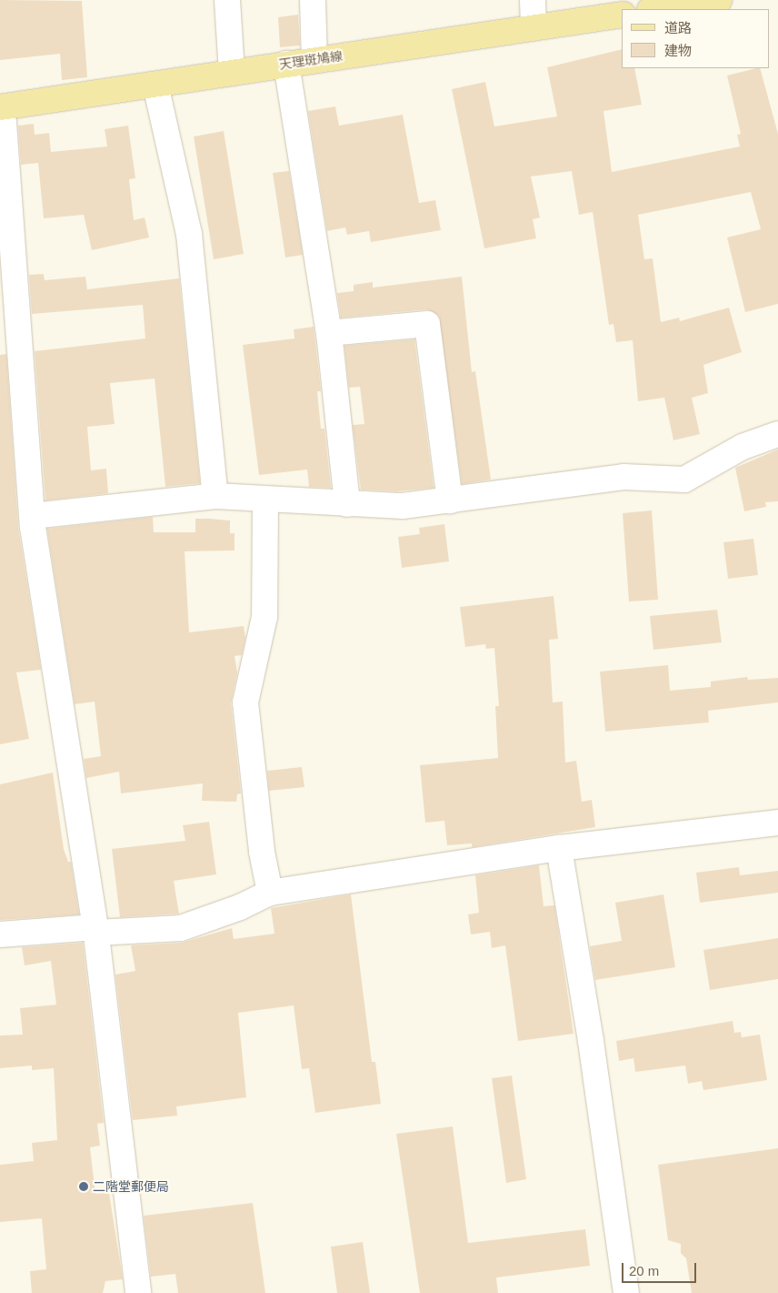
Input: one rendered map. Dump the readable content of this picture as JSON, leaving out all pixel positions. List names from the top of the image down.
{
  "streets": {
    "main road": ["天理斑鳩線"]
  },
  "places": ["二階堂郵便局"],
  "legend": ["道路", "建物"],
  "scale_bar": "20 m"
}
